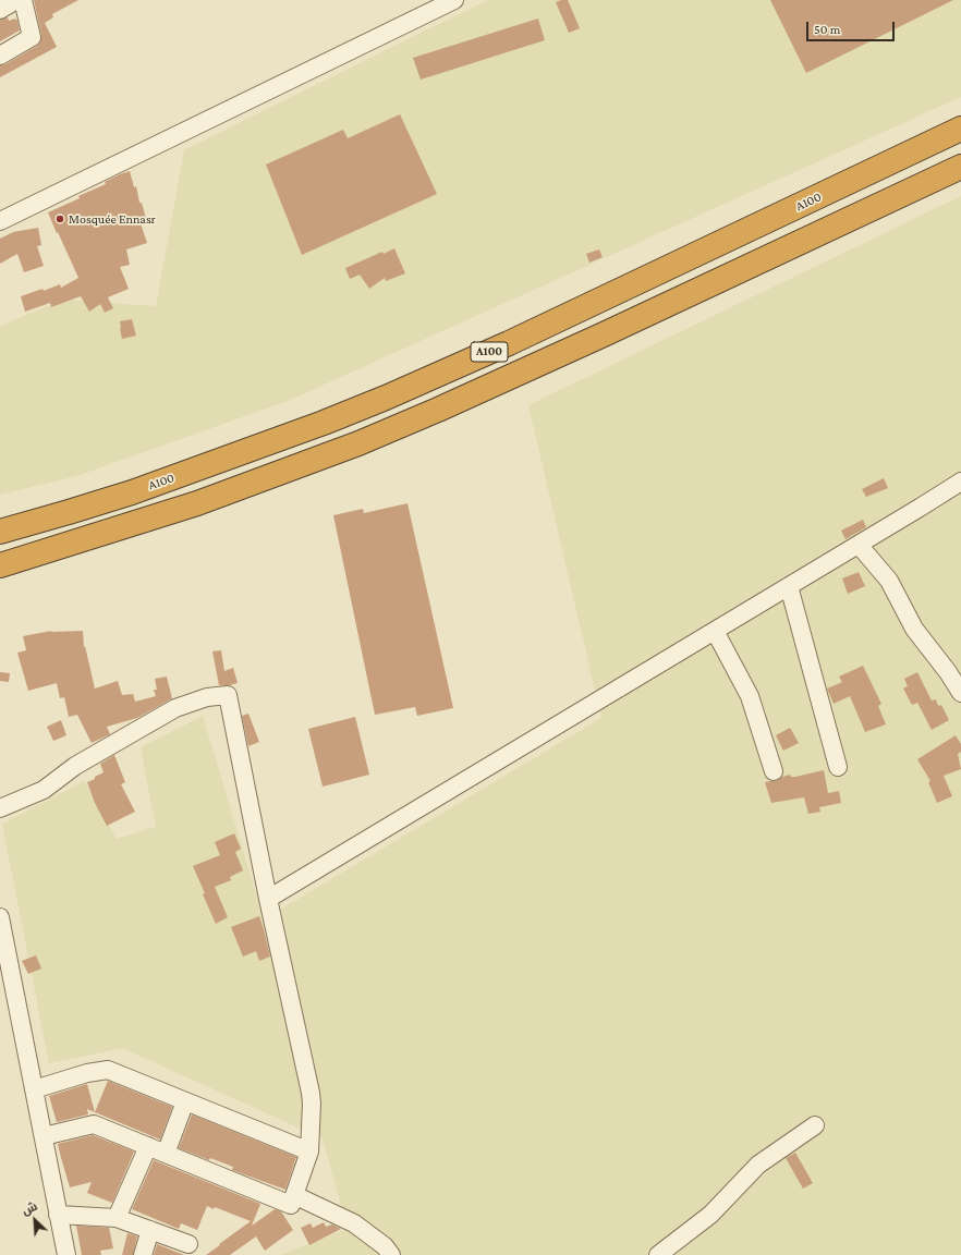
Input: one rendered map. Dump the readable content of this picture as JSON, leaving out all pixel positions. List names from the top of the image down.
{
  "streets": {
    "highway": ["A100"]
  },
  "places": ["Mosquée Ennasr"],
  "scale_bar": "50 m",
  "north": "top left"
}
